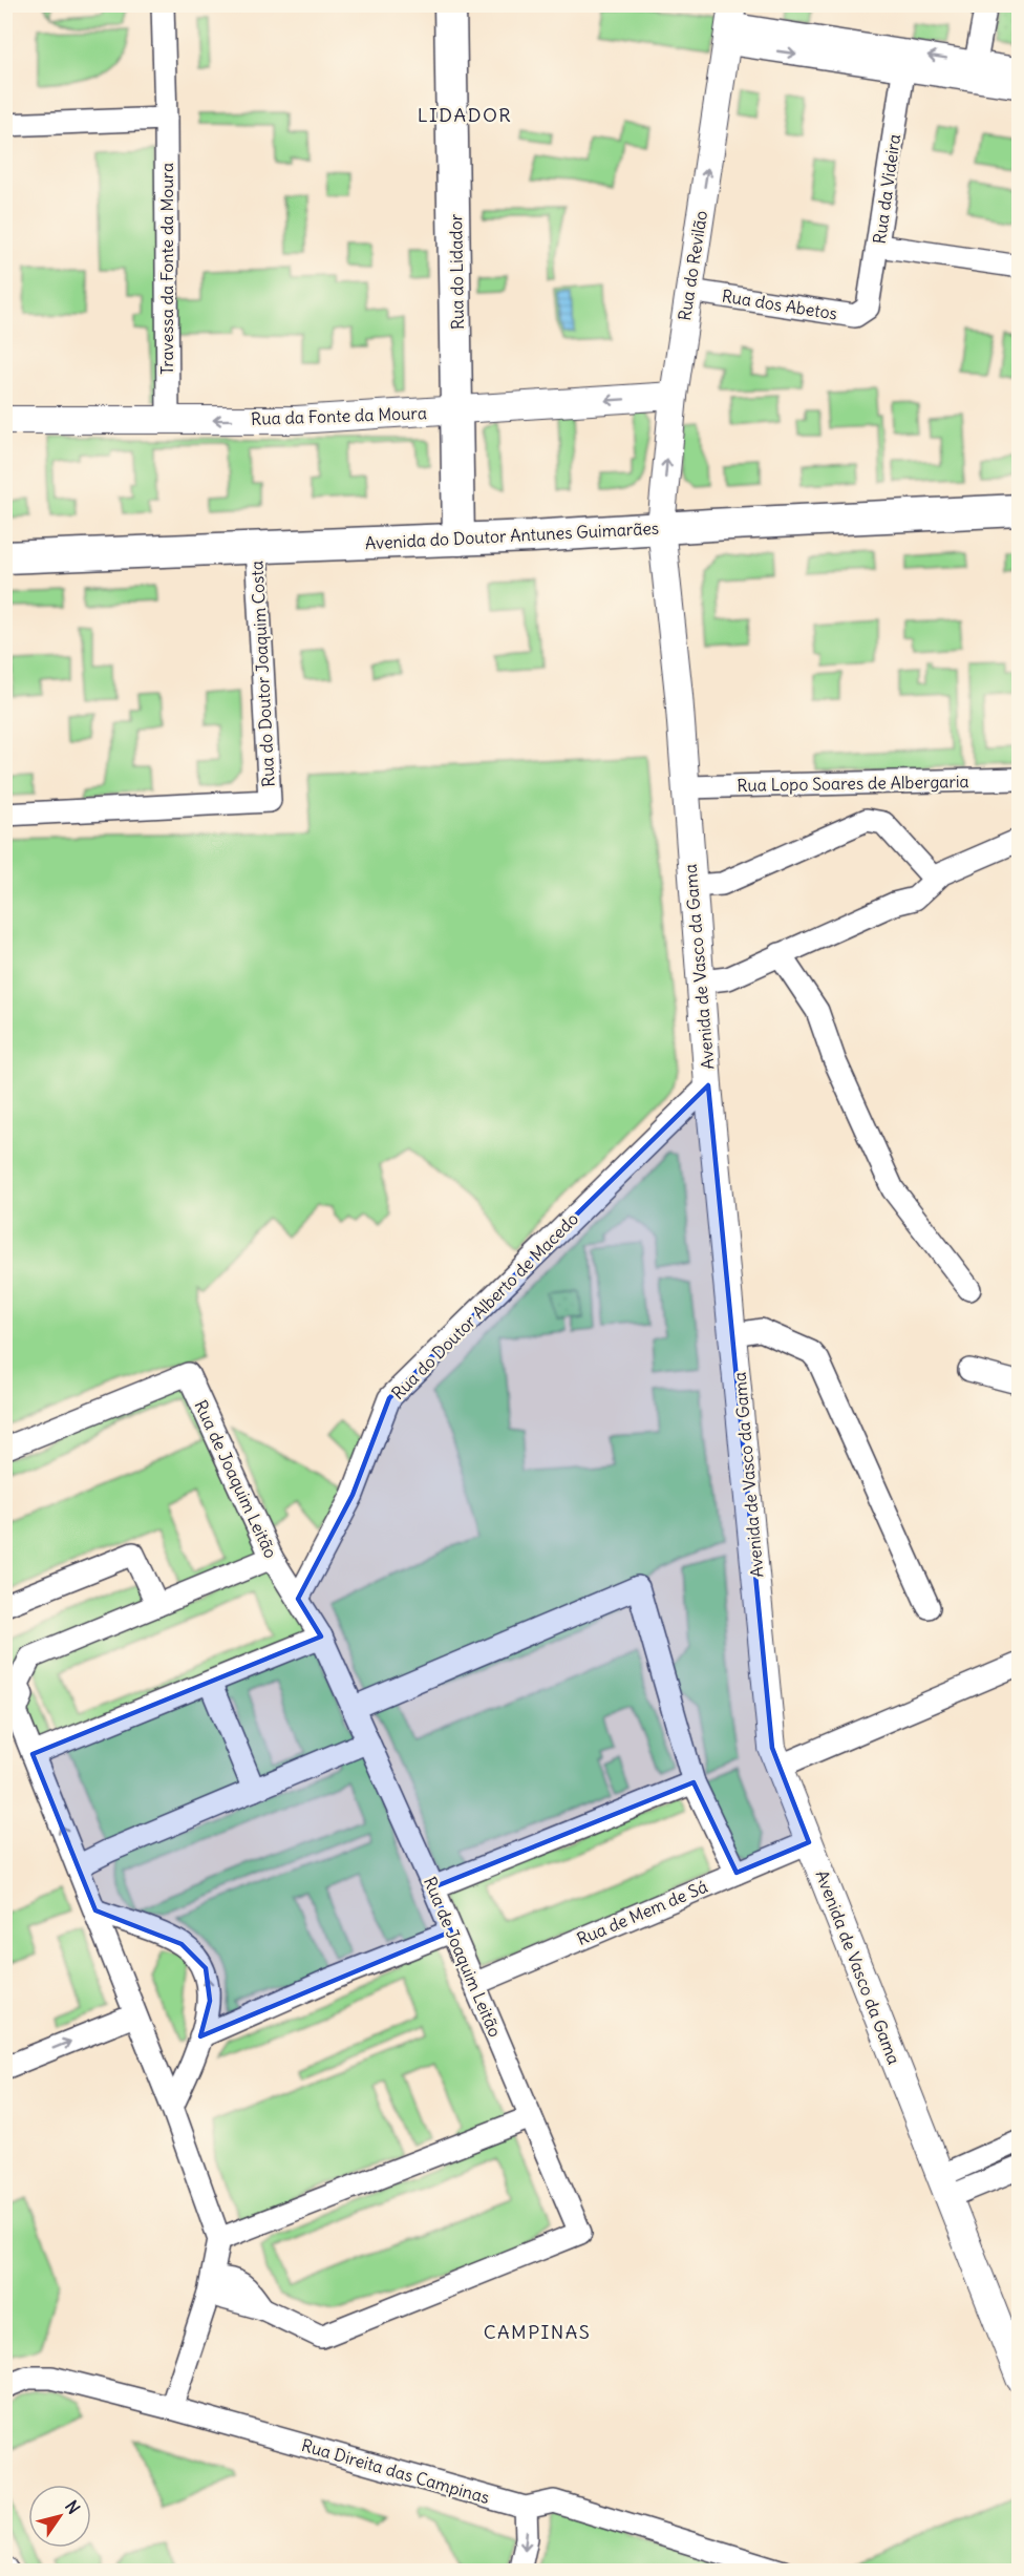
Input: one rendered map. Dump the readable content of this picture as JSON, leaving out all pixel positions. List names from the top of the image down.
{
  "streets": {
    "main road": ["Rua do Lidador", "Avenida do Doutor Antunes Guimarães"],
    "street": [
      "Rua da Videira",
      "Rua do Revilão",
      "Travessa da Fonte da Moura",
      "Rua dos Abetos",
      "Rua da Fonte da Moura",
      "Rua do Doutor Joaquim Costa",
      "Rua Lopo Soares de Albergaria",
      "Avenida de Vasco da Gama",
      "Rua do Doutor Alberto de Macedo",
      "Rua de Joaquim Leitão",
      "Rua de Mem de Sá",
      "Rua Direita das Campinas"
    ]
  },
  "crossings": [
    ["Rua da Videira", "Rua dos Abetos"],
    ["Rua do Revilão", "Rua dos Abetos"],
    ["Rua do Revilão", "Rua da Fonte da Moura"],
    ["Rua do Revilão", "Avenida do Doutor Antunes Guimarães"],
    ["Rua do Revilão", "Avenida de Vasco da Gama"],
    ["Travessa da Fonte da Moura", "Rua da Fonte da Moura"],
    ["Rua do Lidador", "Rua da Fonte da Moura"],
    ["Rua do Lidador", "Avenida do Doutor Antunes Guimarães"],
    ["Avenida do Doutor Antunes Guimarães", "Rua do Doutor Joaquim Costa"],
    ["Avenida do Doutor Antunes Guimarães", "Avenida de Vasco da Gama"],
    ["Rua Lopo Soares de Albergaria", "Avenida de Vasco da Gama"],
    ["Avenida de Vasco da Gama", "Rua do Doutor Alberto de Macedo"],
    ["Avenida de Vasco da Gama", "Rua de Mem de Sá"],
    ["Rua do Doutor Alberto de Macedo", "Rua de Joaquim Leitão"],
    ["Rua de Joaquim Leitão", "Rua de Mem de Sá"]
  ],
  "one_way": ["Rua do Revilão", "Rua da Fonte da Moura"],
  "districts": ["LIDADOR", "CAMPINAS"],
  "north": "top right"
}
